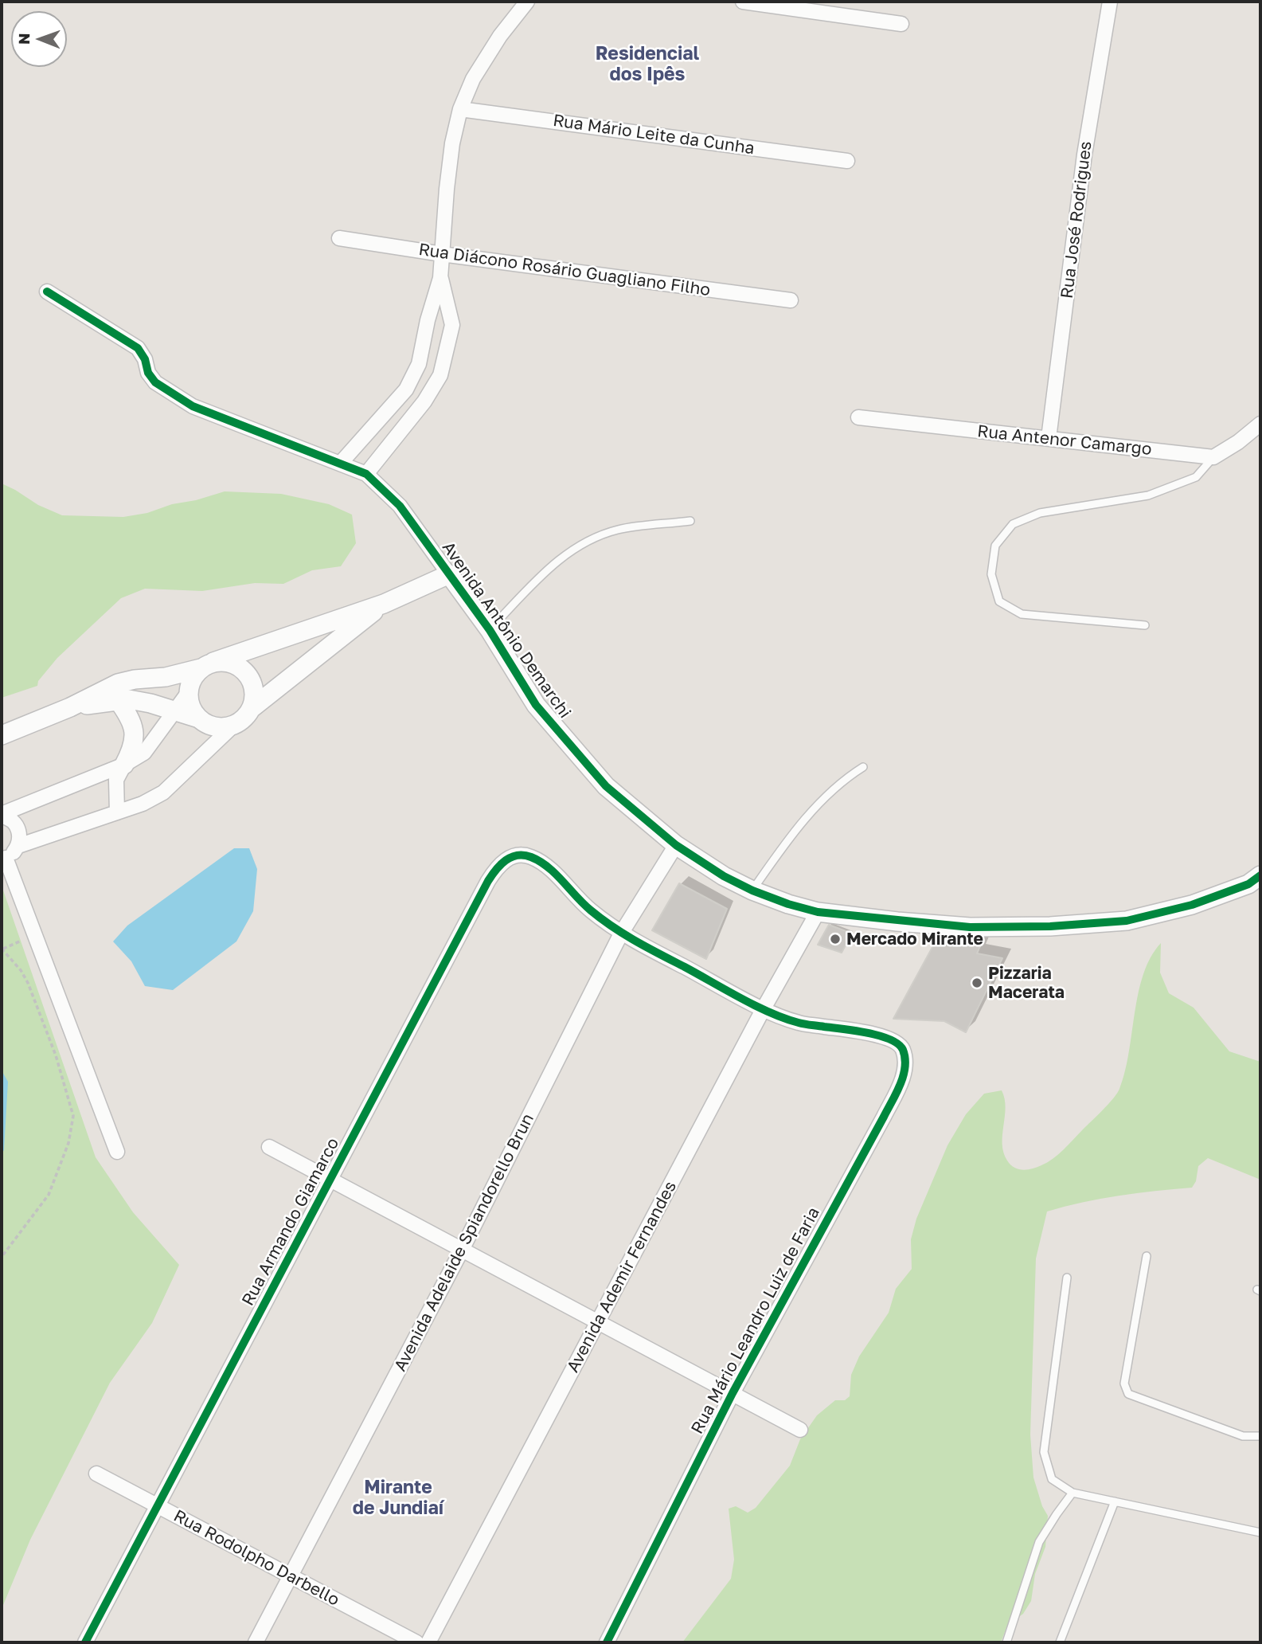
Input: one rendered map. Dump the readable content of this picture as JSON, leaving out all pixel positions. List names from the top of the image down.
{
  "streets": {
    "street": [
      "Rua Mário Leite da Cunha",
      "Rua José Rodrigues",
      "Rua Diácono Rosário Guagliano Filho",
      "Rua Antenor Camargo",
      "Avenida Antônio Demarchi",
      "Rua Armando Giamarco",
      "Avenida Adelaide Spiandorello Brun",
      "Avenida Ademir Fernandes",
      "Rua Mário Leandro Luiz de Faria",
      "Rua Rodolpho Darbello"
    ]
  },
  "crossings": [
    ["Rua José Rodrigues", "Rua Antenor Camargo"],
    ["Avenida Antônio Demarchi", "Avenida Adelaide Spiandorello Brun"],
    ["Avenida Antônio Demarchi", "Avenida Ademir Fernandes"],
    ["Rua Armando Giamarco", "Rua Mário Leandro Luiz de Faria"],
    ["Rua Armando Giamarco", "Rua Rodolpho Darbello"],
    ["Avenida Adelaide Spiandorello Brun", "Rua Mário Leandro Luiz de Faria"],
    ["Avenida Adelaide Spiandorello Brun", "Rua Rodolpho Darbello"],
    ["Avenida Ademir Fernandes", "Rua Mário Leandro Luiz de Faria"]
  ],
  "districts": ["Residencial dos Ipês", "Mirante de Jundiaí"],
  "places": ["Mercado Mirante", "Pizzaria Macerata"],
  "north": "left"
}
